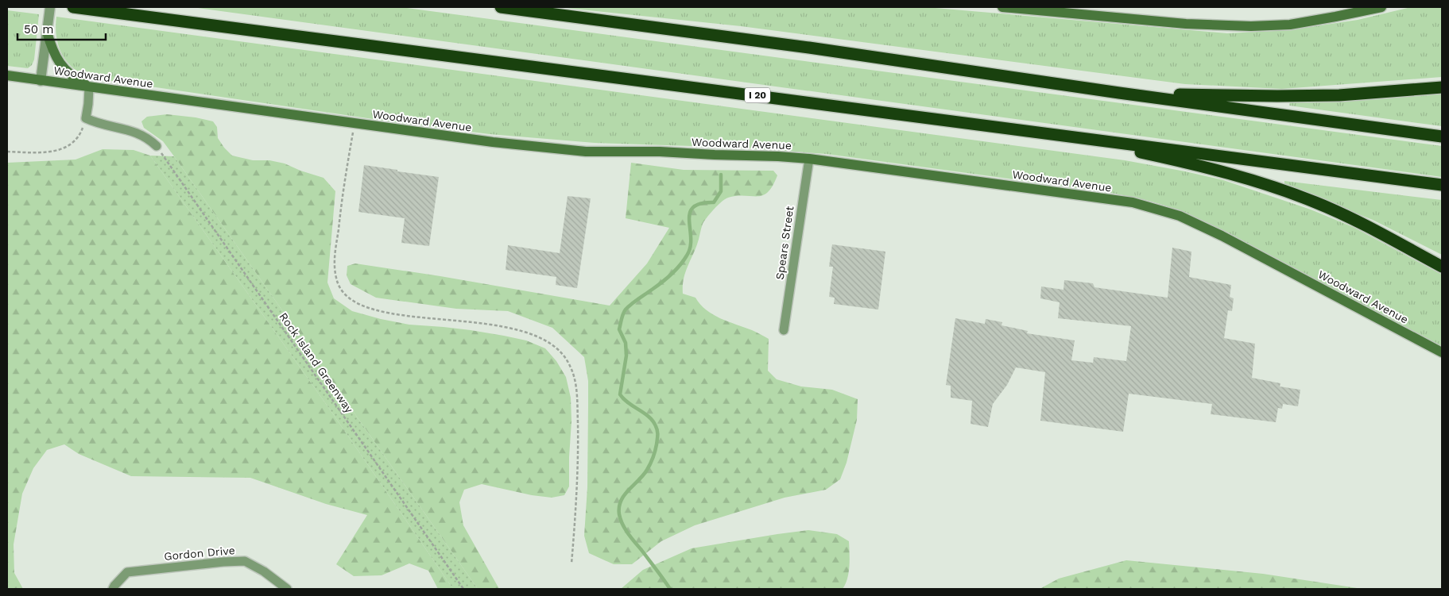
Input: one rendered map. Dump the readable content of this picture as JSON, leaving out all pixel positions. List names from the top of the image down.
{
  "streets": {
    "highway": ["I 20"],
    "main road": ["Woodward Avenue"],
    "street": ["Spears Street", "Gordon Drive"],
    "path": ["Rock Island Greenway"]
  },
  "crossings": [
    ["Woodward Avenue", "Spears Street"]
  ],
  "scale_bar": "50 m"
}
